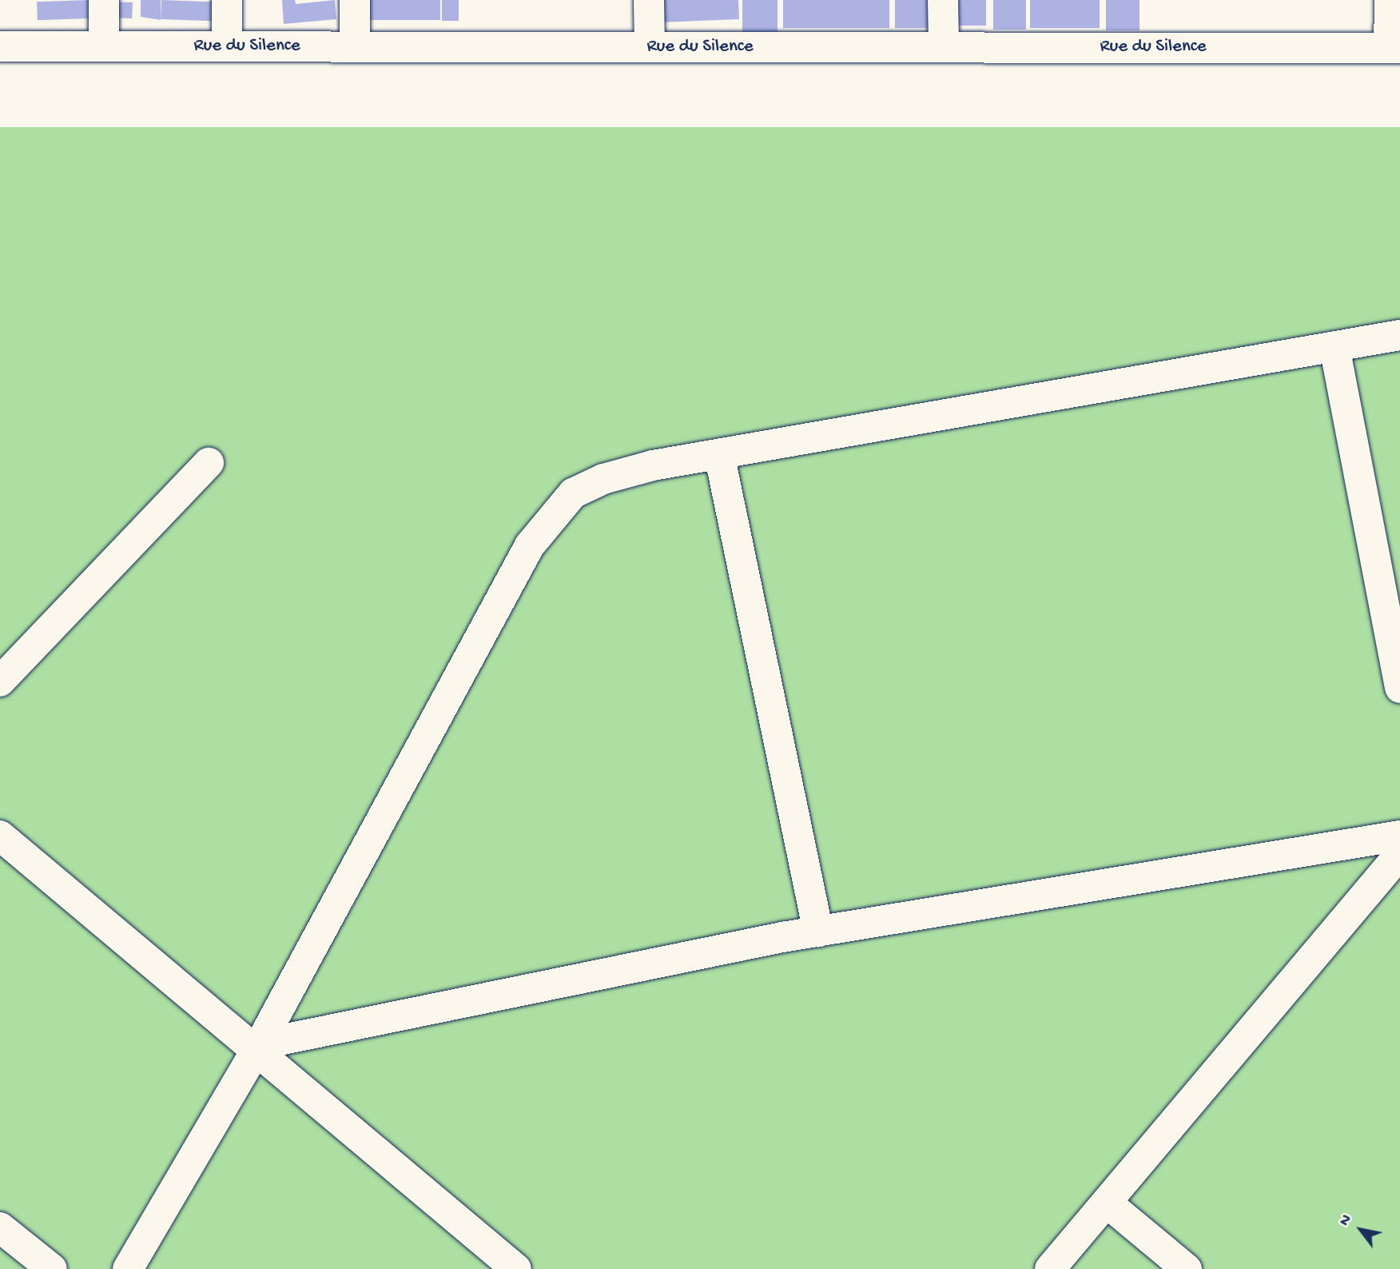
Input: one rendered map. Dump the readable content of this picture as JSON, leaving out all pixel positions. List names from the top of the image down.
{
  "streets": {
    "street": ["Rue du Silence"]
  },
  "north": "top left"
}
